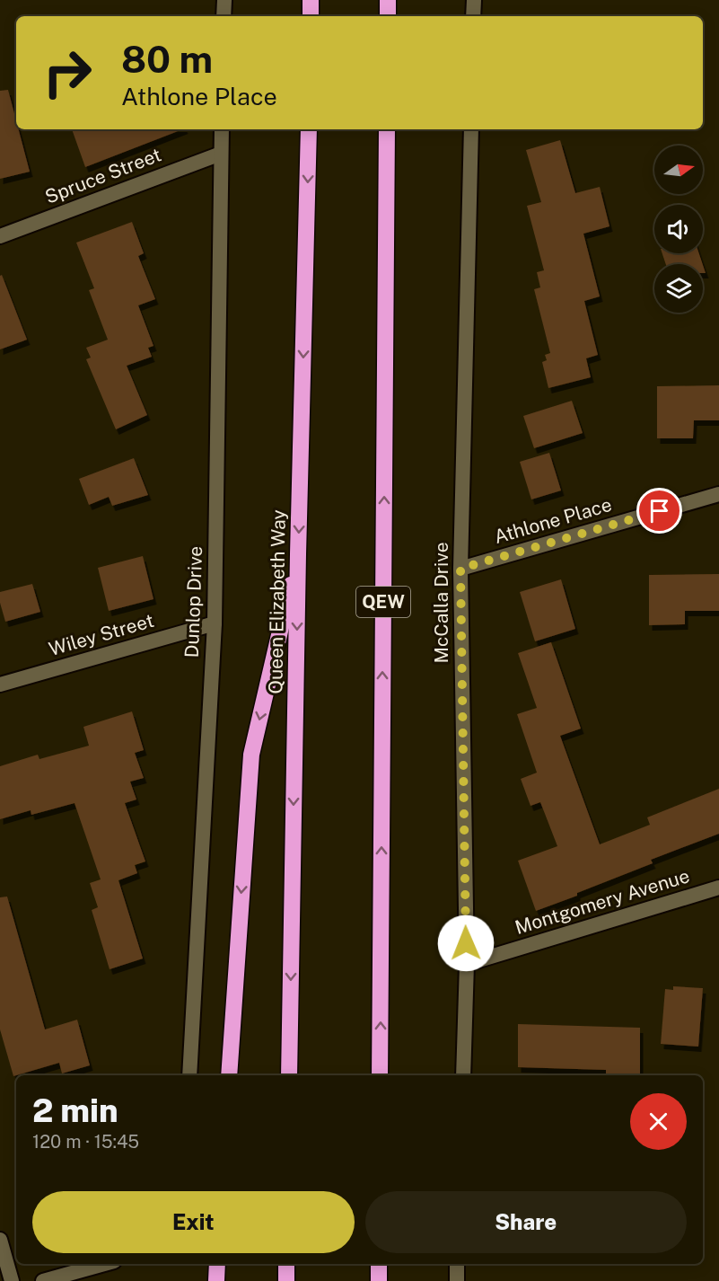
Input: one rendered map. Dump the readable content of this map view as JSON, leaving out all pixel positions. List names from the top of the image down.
{
  "streets": {
    "highway": ["Queen Elizabeth Way", "QEW"],
    "street": [
      "Spruce Street",
      "Athlone Place",
      "Dunlop Drive",
      "McCalla Drive",
      "Wiley Street",
      "Montgomery Avenue"
    ]
  },
  "crossings": [
    ["Spruce Street", "Dunlop Drive"],
    ["Athlone Place", "McCalla Drive"],
    ["Dunlop Drive", "Wiley Street"],
    ["McCalla Drive", "Montgomery Avenue"]
  ],
  "north": "right",
  "page": {
    "turn": ["80 m", "Athlone Place"],
    "heading": ["2 min", "120 m · 15:45"],
    "buttons": ["Exit", "Share"]
  }
}
